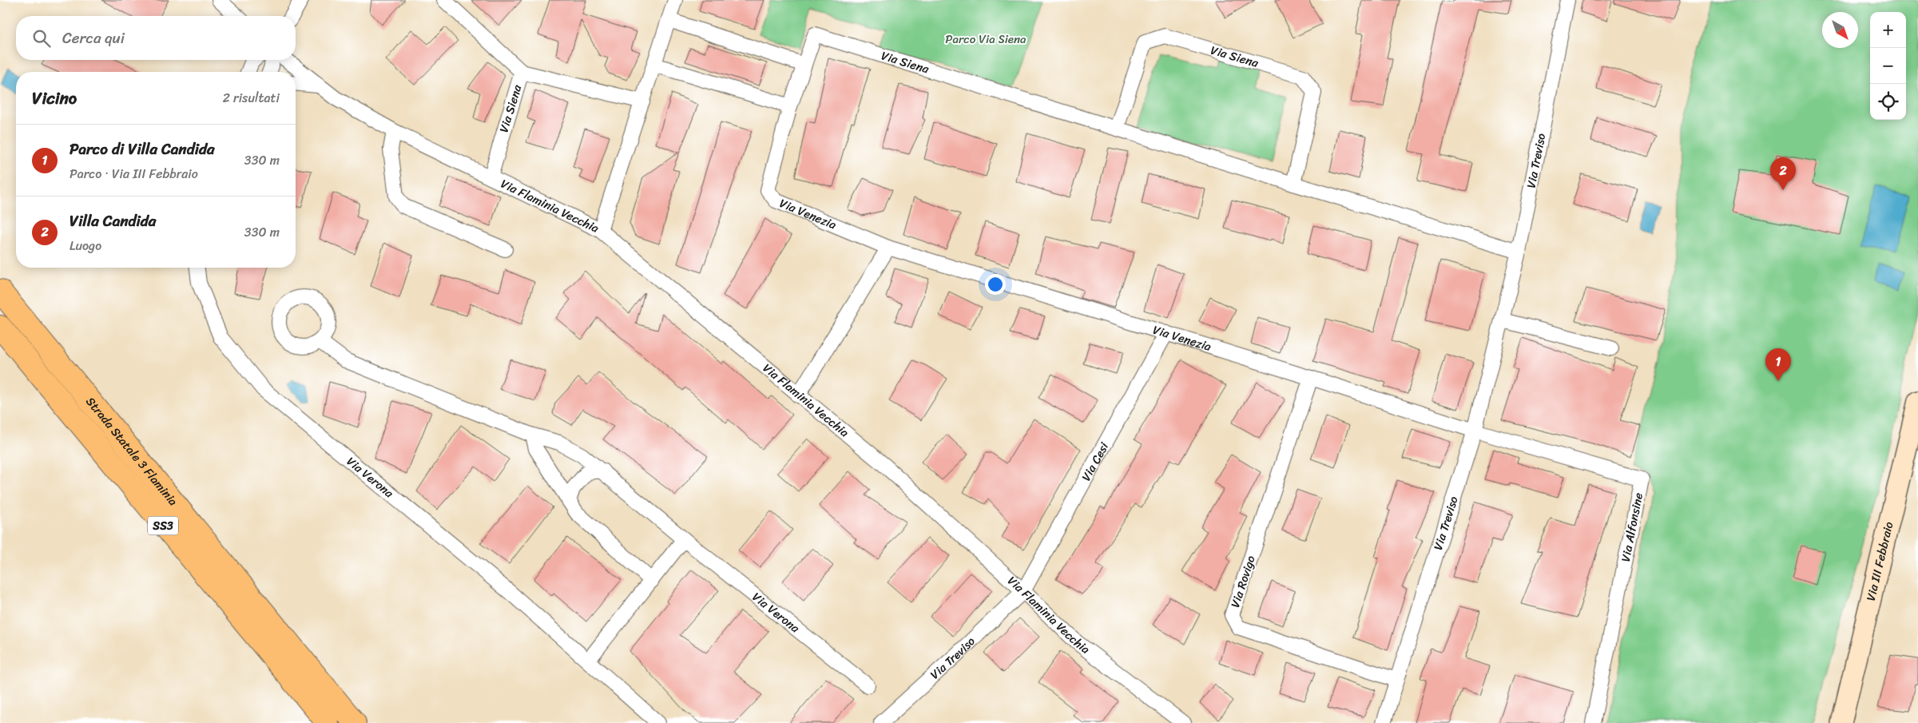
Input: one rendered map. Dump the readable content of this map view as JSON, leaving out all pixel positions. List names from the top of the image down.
{
  "streets": {
    "highway": ["Strada Statale 3 Flaminia", "SS3"],
    "main road": ["Via III Febbraio"],
    "street": [
      "Via Siena",
      "Via Treviso",
      "Via Flaminia Vecchia",
      "Via Venezia",
      "Via Cesi",
      "Via Verona",
      "Via Alfonsine",
      "Via Rovigo"
    ]
  },
  "crossings": [
    ["Via Siena", "Via Treviso"],
    ["Via Siena", "Via Flaminia Vecchia"],
    ["Via Siena", "Via Venezia"],
    ["Via Treviso", "Via Flaminia Vecchia"],
    ["Via Treviso", "Via Venezia"],
    ["Via Treviso", "Via Cesi"],
    ["Via Treviso", "Via Alfonsine"],
    ["Via Treviso", "Via Rovigo"],
    ["Via Flaminia Vecchia", "Via Cesi"],
    ["Via Venezia", "Via Cesi"],
    ["Via Venezia", "Via Alfonsine"],
    ["Via Venezia", "Via Rovigo"]
  ],
  "parks": ["Parco Via Siena"],
  "north": "bottom right",
  "page": {
    "map_buttons": ["+", "−"],
    "search": "Cerca qui",
    "heading": ["Vicino", "2 risultati"],
    "list": [
      {
        "mark": "1",
        "name": "Parco di Villa Candida",
        "note": "Parco · Via III Febbraio",
        "value": "330 m"
      },
      {
        "mark": "2",
        "name": "Villa Candida",
        "note": "Luogo",
        "value": "330 m"
      }
    ],
    "pins": ["2", "1"]
  }
}
